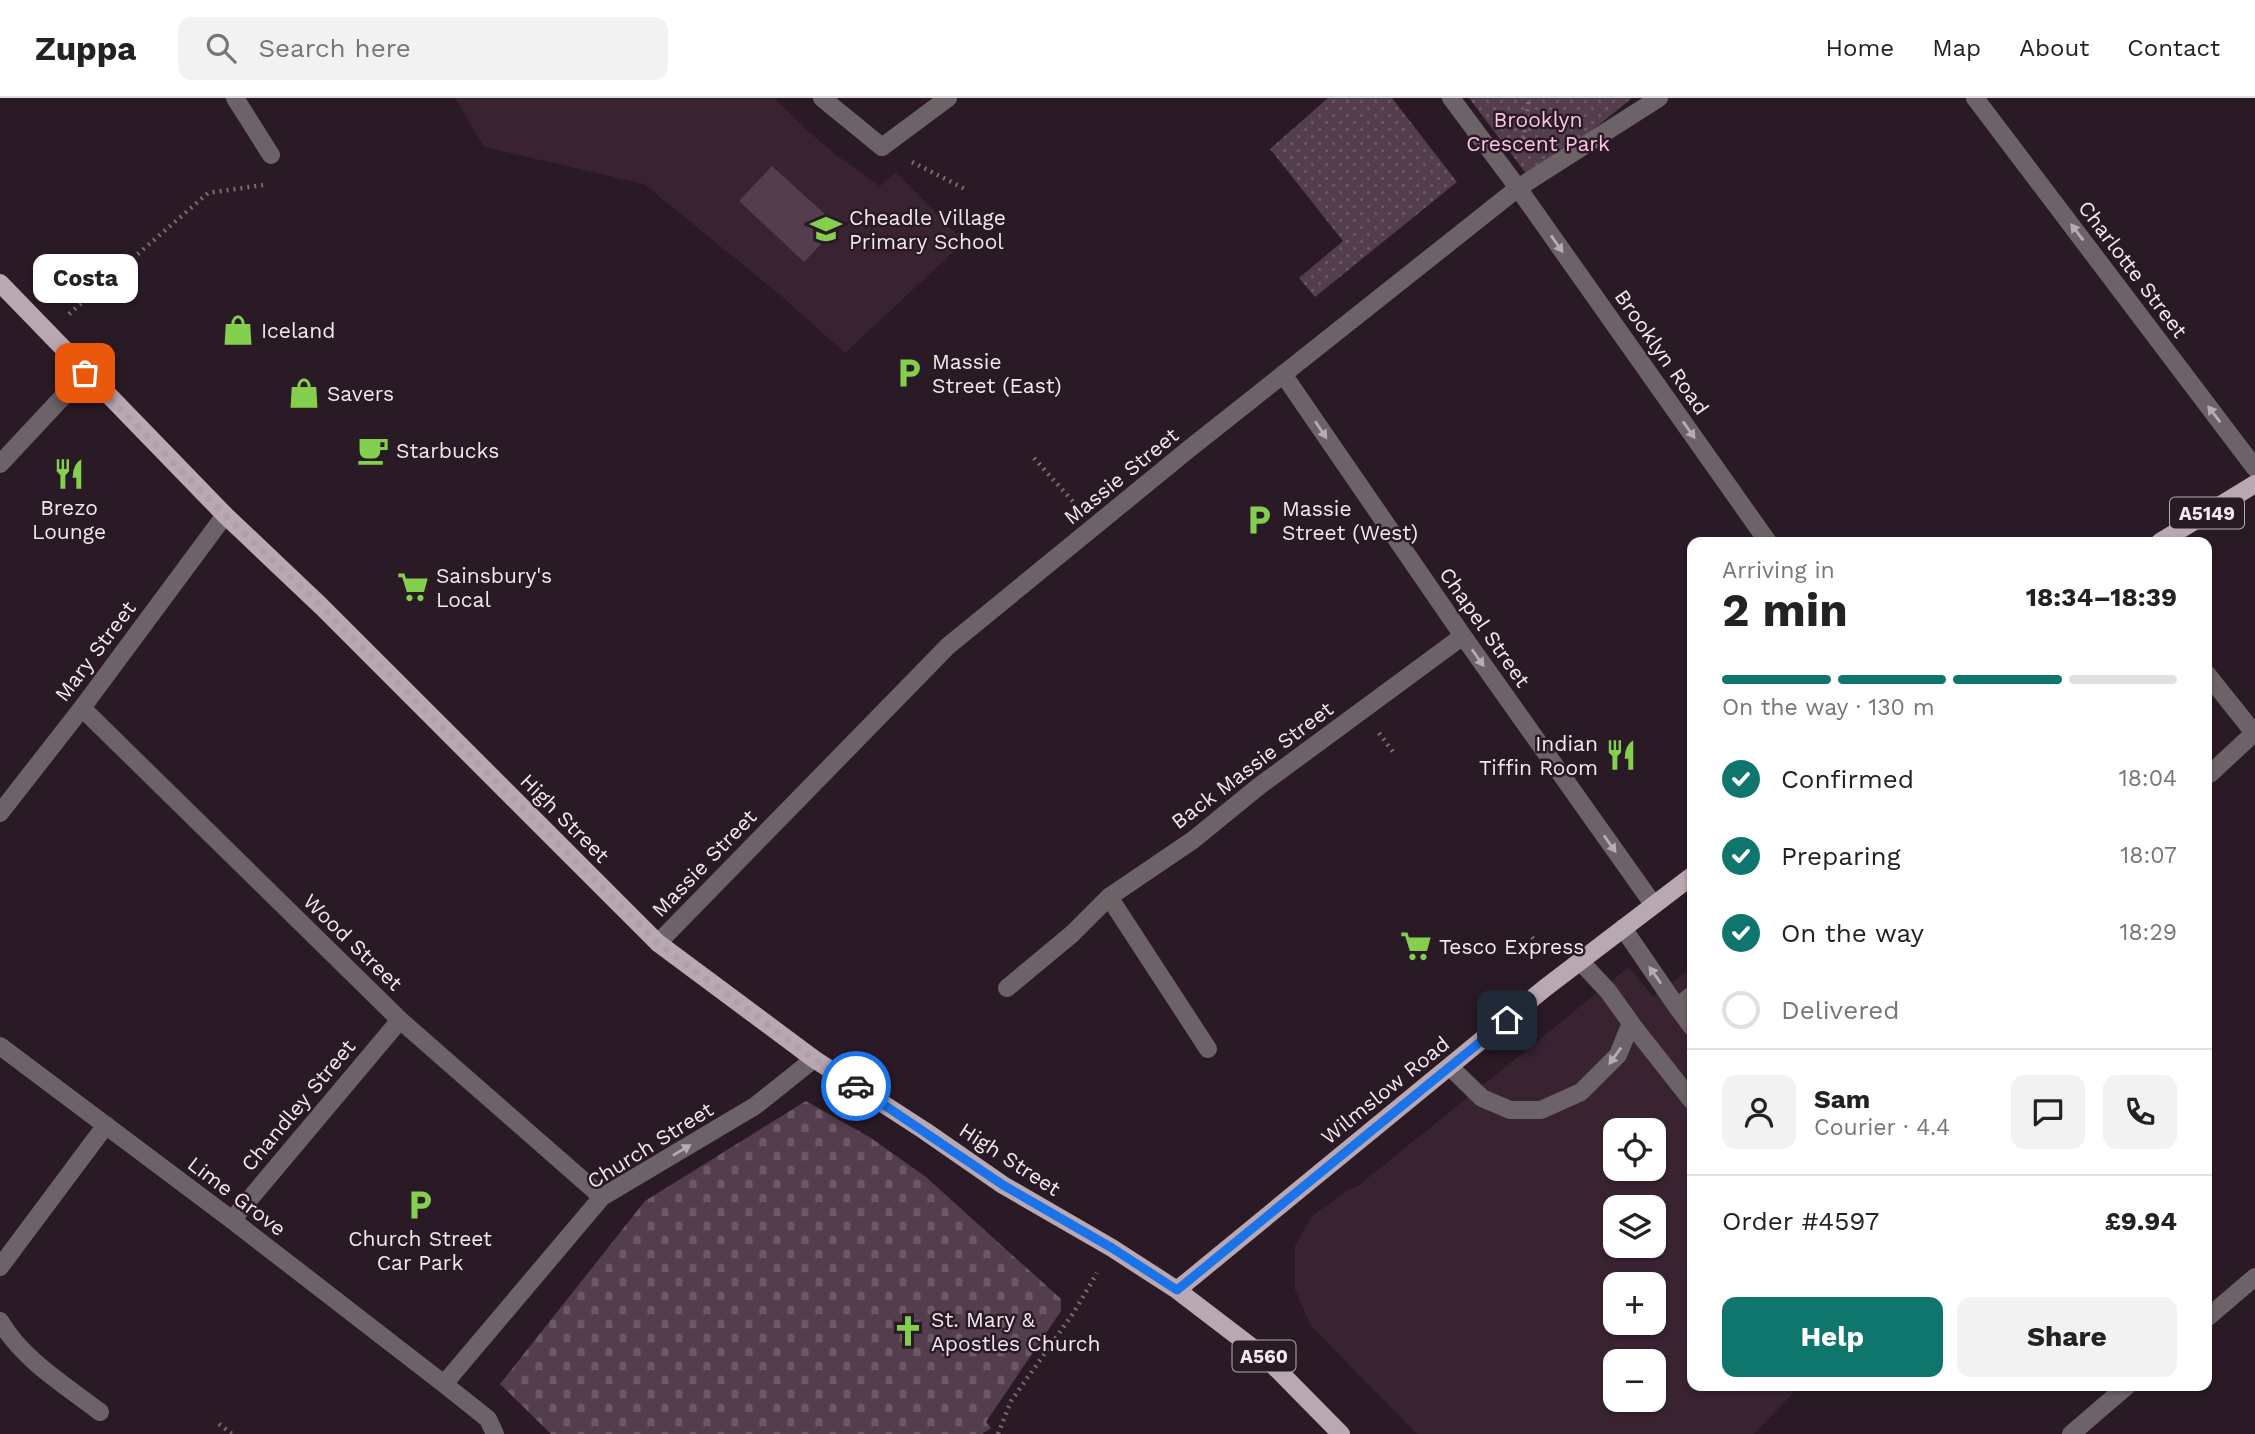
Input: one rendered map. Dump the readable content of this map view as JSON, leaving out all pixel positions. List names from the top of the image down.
{
  "streets": {
    "main road": [
      "A5149",
      "High Street",
      "Wilmslow Road",
      "A560"
    ],
    "street": [
      "Charlotte Street",
      "Brooklyn Road",
      "Massie Street",
      "Chapel Street",
      "Mary Street",
      "Back Massie Street",
      "Wood Street",
      "Chandley Street",
      "Church Street",
      "Lime Grove"
    ]
  },
  "crossings": [
    ["Brooklyn Road", "Massie Street"],
    ["Massie Street", "Chapel Street"],
    ["Massie Street", "High Street"],
    ["Chapel Street", "Back Massie Street"],
    ["Chapel Street", "Wilmslow Road"],
    ["Mary Street", "High Street"],
    ["Mary Street", "Wood Street"],
    ["High Street", "Wilmslow Road"],
    ["High Street", "Church Street"],
    ["High Street", "A560"],
    ["Wood Street", "Chandley Street"],
    ["Wood Street", "Church Street"],
    ["Wilmslow Road", "A560"],
    ["Chandley Street", "Lime Grove"],
    ["Church Street", "Lime Grove"]
  ],
  "one_way": [
    "Charlotte Street",
    "Brooklyn Road",
    "Chapel Street",
    "Church Street"
  ],
  "parks": ["Brooklyn Crescent Park"],
  "places": {
    "school or university": ["Cheadle Village Primary School"],
    "shop": ["Iceland", "Savers"],
    "other": ["Costa"],
    "parking": ["Massie Street (East)", "Massie Street (West)", "Church Street Car Park"],
    "cafe": ["Starbucks"],
    "restaurant": ["Brezo Lounge", "Indian Tiffin Room"],
    "supermarket": ["Sainsbury's Local", "Tesco Express"],
    "church": ["St. Mary & Apostles Church"]
  },
  "page": {
    "header": "Zuppa",
    "search": "Search here",
    "nav": [
      "Home",
      "Map",
      "About",
      "Contact"
    ],
    "bubble": "Costa",
    "heading": ["2 min", "Arriving in", "18:34–18:39"],
    "panel": [
      "Sam",
      "Courier · 4.4",
      "Order #4597",
      "£9.94"
    ],
    "bar": "On the way · 130 m",
    "list": [
      ["Confirmed", "18:04"],
      ["Preparing", "18:07"],
      ["On the way", "18:29"],
      "Delivered"
    ],
    "map_buttons": ["+", "−"],
    "buttons": ["Help", "Share"]
  }
}
